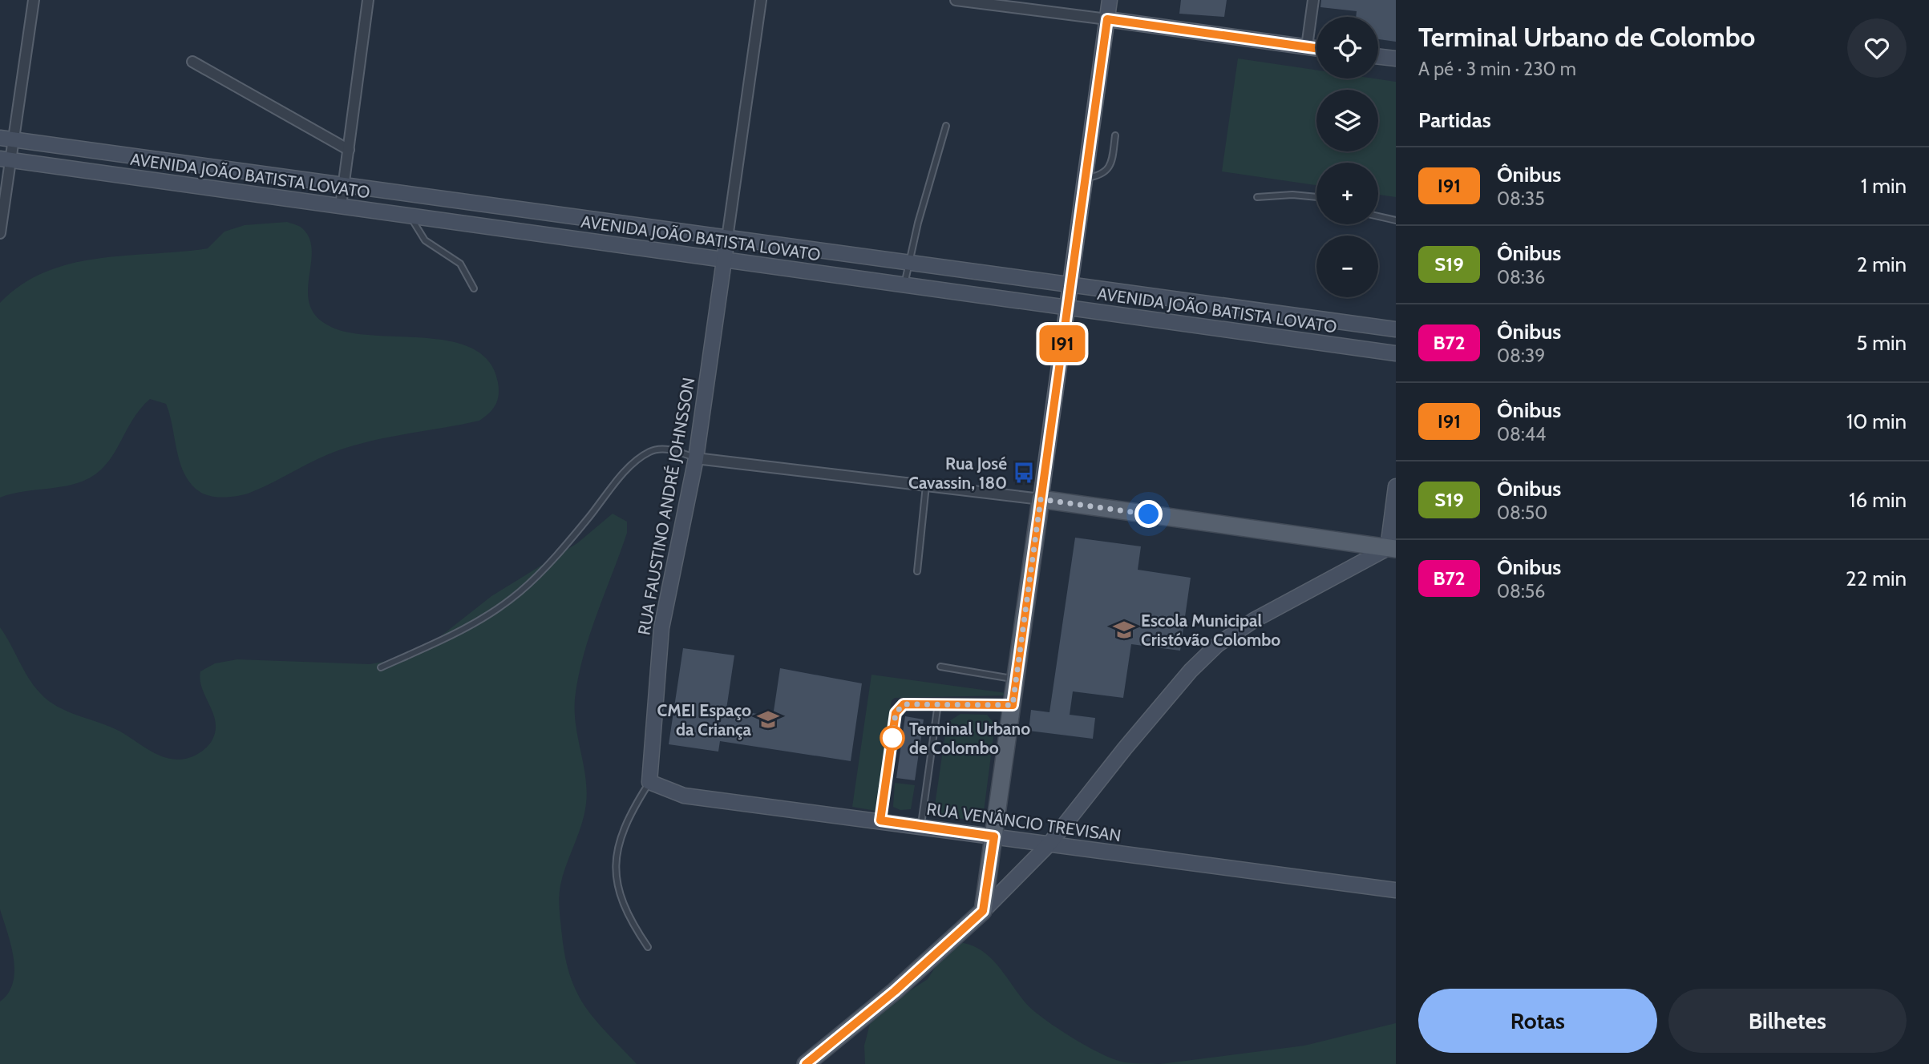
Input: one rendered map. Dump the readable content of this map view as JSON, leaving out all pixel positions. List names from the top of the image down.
{
  "streets": {
    "street": ["AVENIDA JOÃO BATISTA LOVATO", "RUA FAUSTINO ANDRÉ JOHNSSON", "RUA VENÂNCIO TREVISAN"]
  },
  "crossings": [
    ["AVENIDA JOÃO BATISTA LOVATO", "RUA FAUSTINO ANDRÉ JOHNSSON"],
    ["RUA FAUSTINO ANDRÉ JOHNSSON", "RUA VENÂNCIO TREVISAN"]
  ],
  "places": {
    "bus stop": ["Rua José Cavassin, 180"],
    "school or university": ["Escola Municipal Cristóvão Colombo", "CMEI Espaço da Criança"],
    "other": ["Terminal Urbano de Colombo"]
  },
  "lines": ["bus line I91"],
  "page": {
    "on_map": "I91",
    "heading": [
      ["Terminal Urbano de Colombo", "A pé · 3 min · 230 m"],
      "Partidas"
    ],
    "map_buttons": ["+", "−"],
    "list": [
      {
        "mark": "I91",
        "name": "Ônibus",
        "note": "08:35",
        "value": "1 min"
      },
      {
        "mark": "S19",
        "name": "Ônibus",
        "note": "08:36",
        "value": "2 min"
      },
      {
        "mark": "B72",
        "name": "Ônibus",
        "note": "08:39",
        "value": "5 min"
      },
      {
        "mark": "I91",
        "name": "Ônibus",
        "note": "08:44",
        "value": "10 min"
      },
      {
        "mark": "S19",
        "name": "Ônibus",
        "note": "08:50",
        "value": "16 min"
      },
      {
        "mark": "B72",
        "name": "Ônibus",
        "note": "08:56",
        "value": "22 min"
      }
    ],
    "buttons": ["Rotas", "Bilhetes"]
  }
}
